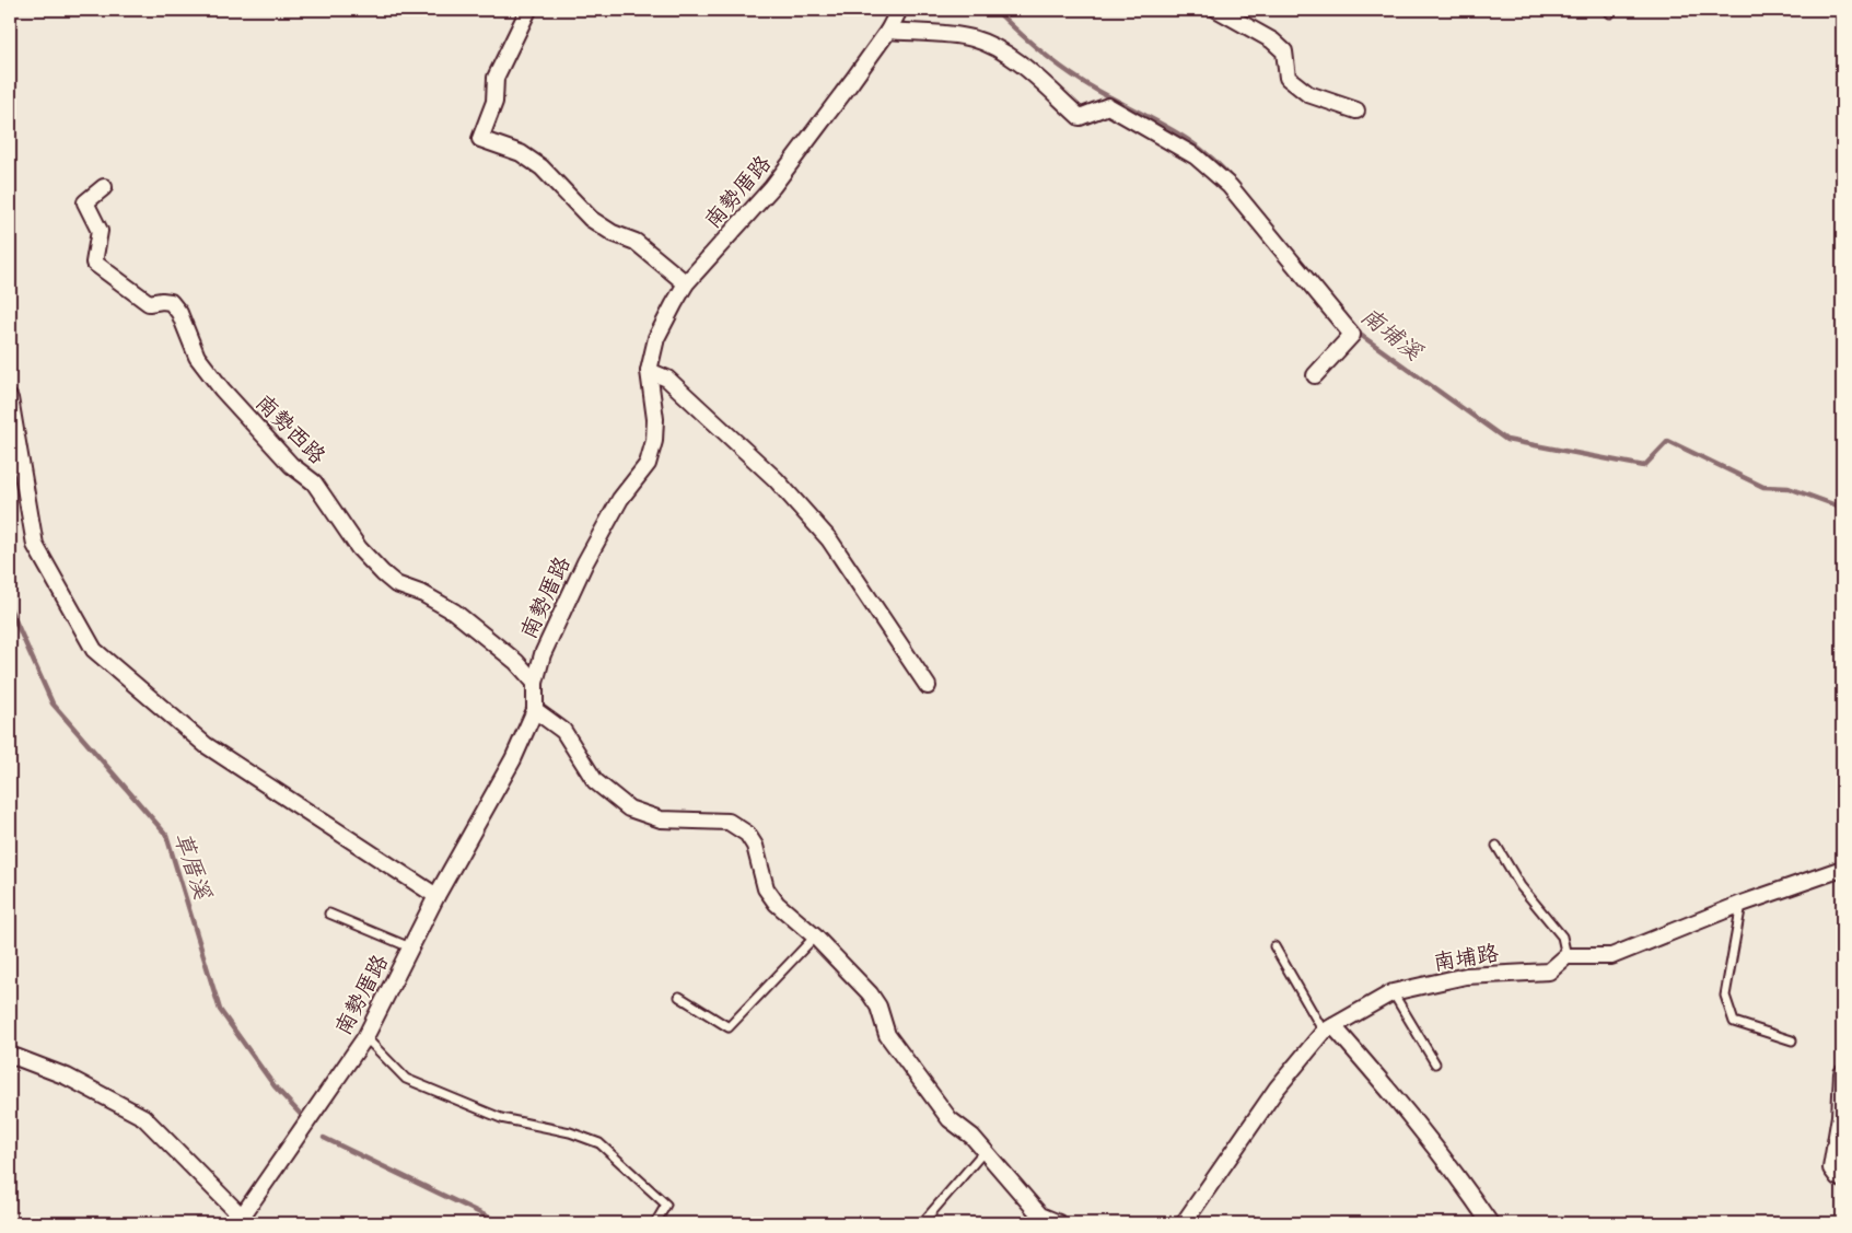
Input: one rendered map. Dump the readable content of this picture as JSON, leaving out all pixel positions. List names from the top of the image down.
{
  "streets": {
    "street": ["南勢厝路", "南勢西路", "南埔路"]
  },
  "crossings": [
    ["南勢厝路", "南勢西路"]
  ],
  "water": ["南埔溪", "草厝溪"]
}
